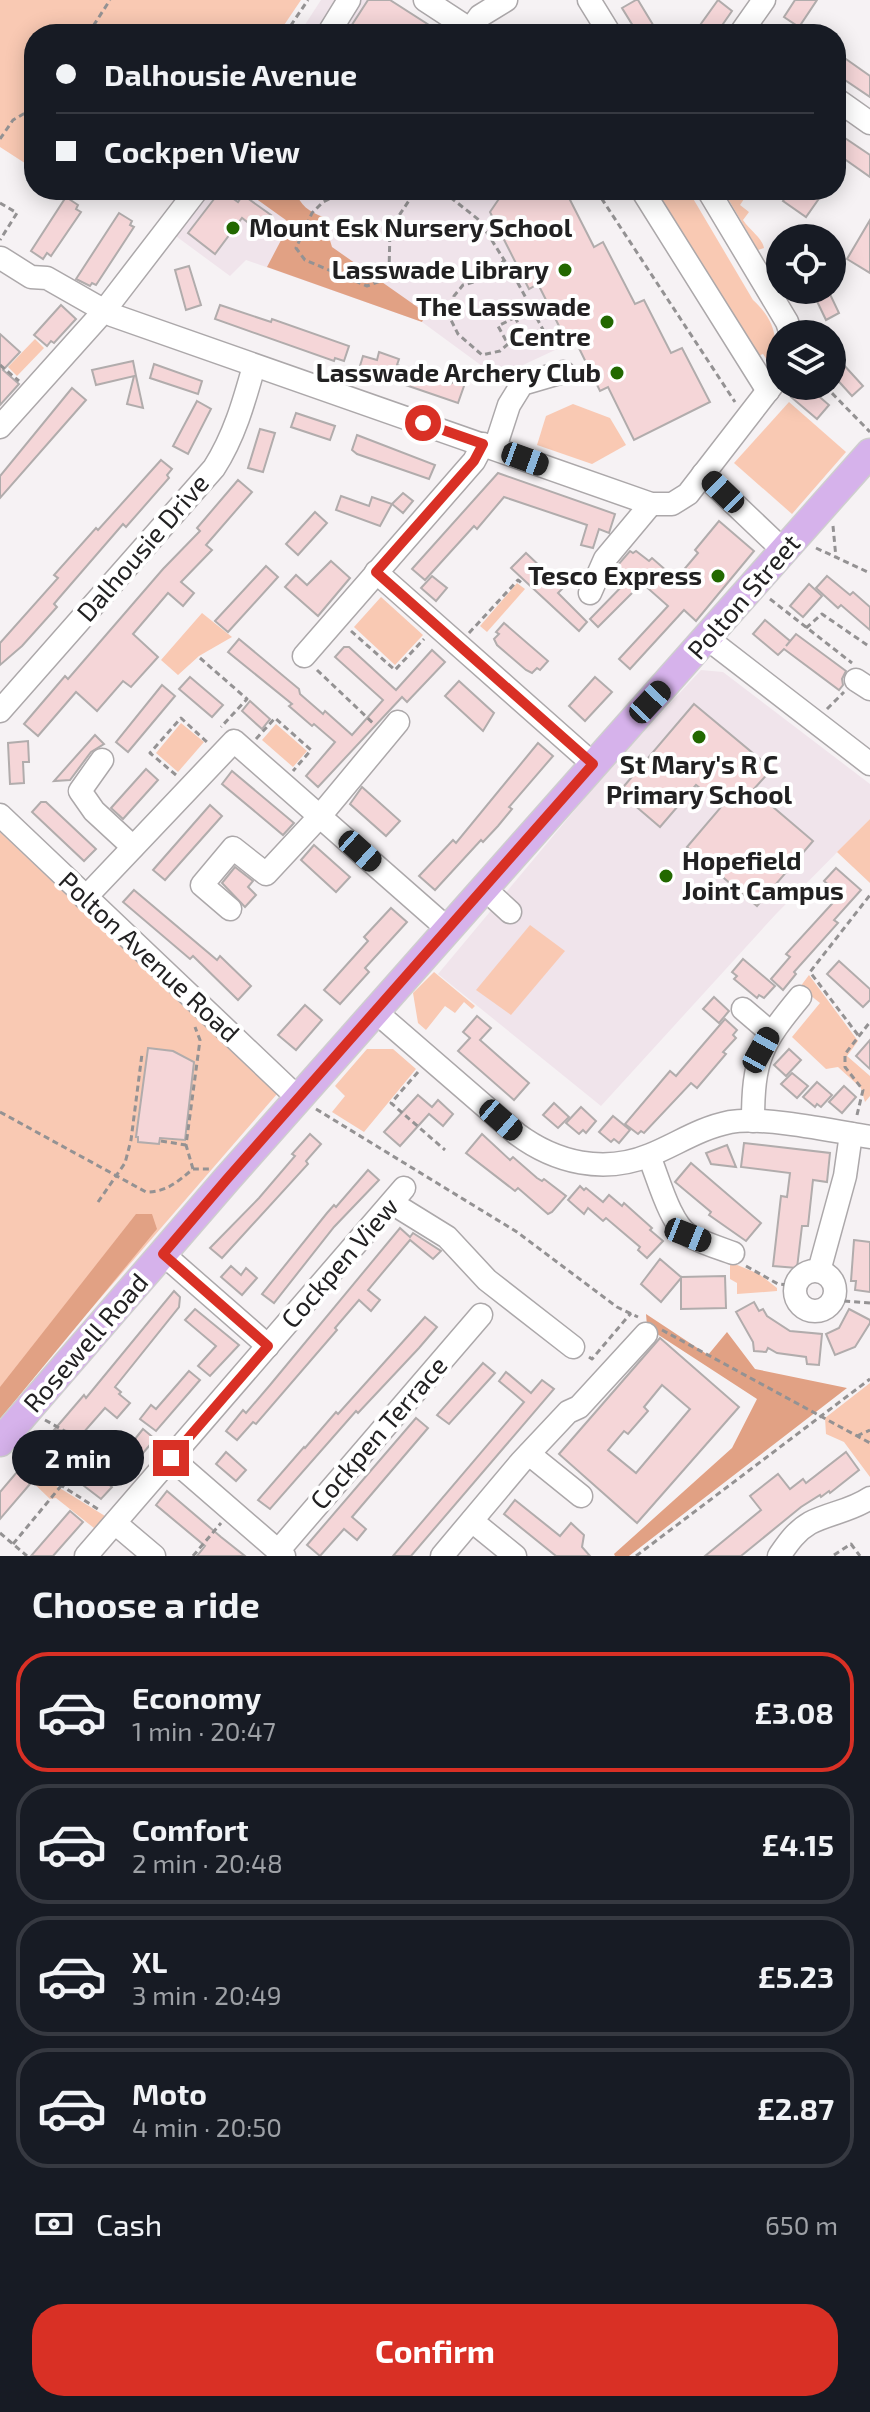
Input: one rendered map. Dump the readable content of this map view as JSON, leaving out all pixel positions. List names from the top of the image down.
{
  "streets": {
    "main road": ["Polton Street", "Rosewell Road"],
    "street": [
      "Dalhousie Drive",
      "Polton Avenue Road",
      "Cockpen View",
      "Cockpen Terrace"
    ]
  },
  "crossings": [
    ["Polton Street", "Polton Avenue Road"],
    ["Polton Street", "Rosewell Road"],
    ["Polton Avenue Road", "Rosewell Road"]
  ],
  "places": [
    "Mount Esk Nursery School",
    "Lasswade Library",
    "The Lasswade Centre",
    "Lasswade Archery Club",
    "Tesco Express",
    "St Mary's R C Primary School",
    "Hopefield Joint Campus"
  ],
  "page": {
    "banner": ["Dalhousie Avenue", "Cockpen View"],
    "bubble": "2 min",
    "heading": "Choose a ride",
    "list": [
      {
        "name": "Economy",
        "note": "1 min · 20:47",
        "value": "£3.08"
      },
      {
        "name": "Comfort",
        "note": "2 min · 20:48",
        "value": "£4.15"
      },
      {
        "name": "XL",
        "note": "3 min · 20:49",
        "value": "£5.23"
      },
      {
        "name": "Moto",
        "note": "4 min · 20:50",
        "value": "£2.87"
      }
    ],
    "pay": ["Cash", "650 m"],
    "buttons": "Confirm"
  }
}
